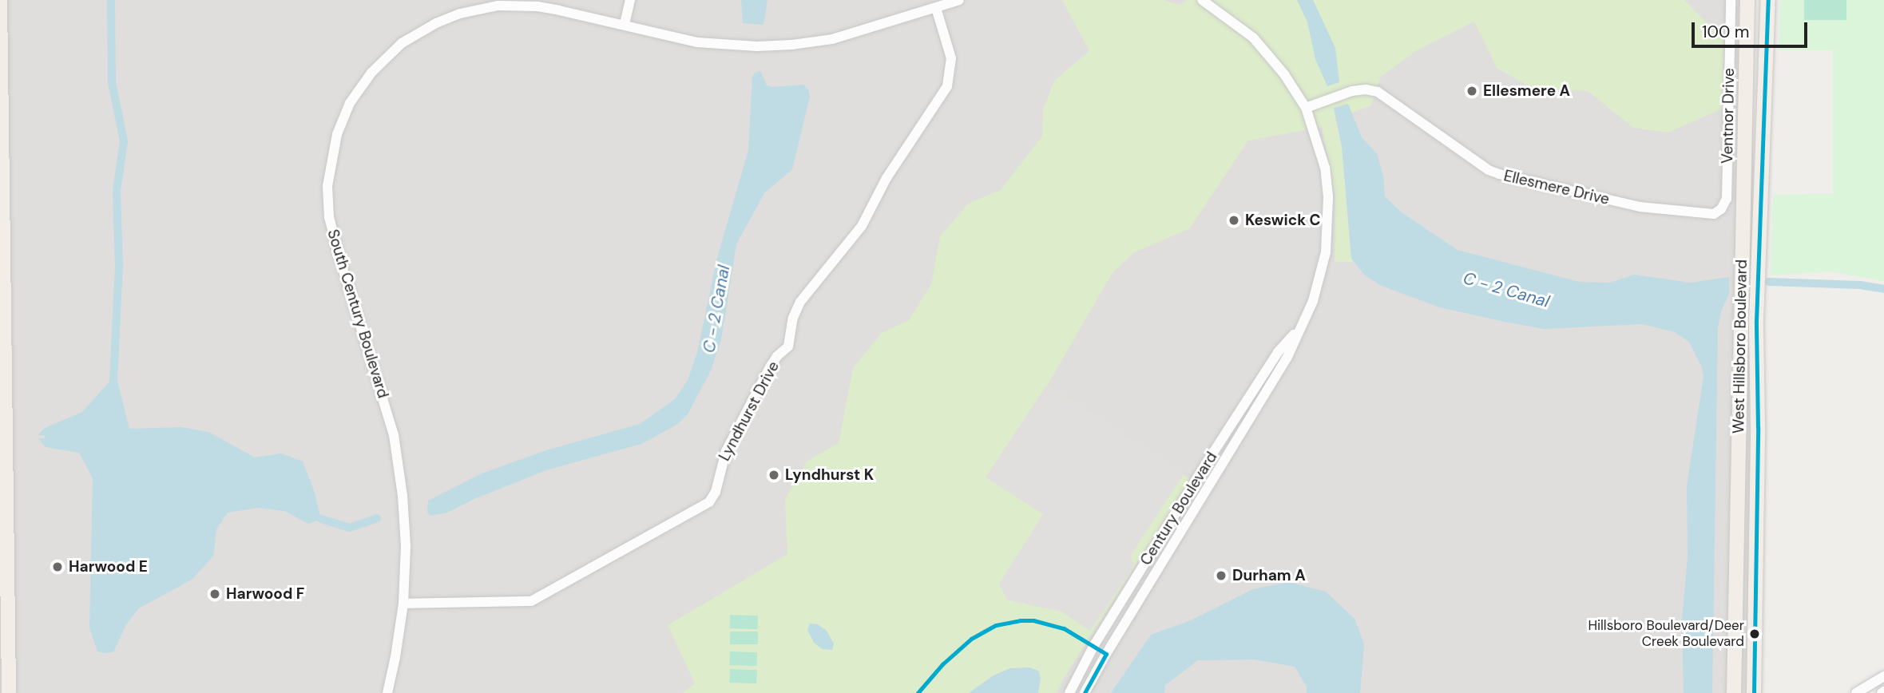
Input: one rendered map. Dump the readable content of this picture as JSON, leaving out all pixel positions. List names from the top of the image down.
{
  "streets": {
    "main road": ["West Hillsboro Boulevard"],
    "street": [
      "Ventnor Drive",
      "Ellesmere Drive",
      "South Century Boulevard",
      "Lyndhurst Drive",
      "Century Boulevard"
    ]
  },
  "crossings": [
    ["Ventnor Drive", "Ellesmere Drive"],
    ["Ellesmere Drive", "Century Boulevard"],
    ["South Century Boulevard", "Lyndhurst Drive"]
  ],
  "water": ["C - 2 Canal"],
  "places": [
    "Ellesmere A",
    "Keswick C",
    "Lyndhurst K",
    "Harwood E",
    "Durham A",
    "Harwood F",
    "Hillsboro Boulevard/Deer Creek Boulevard"
  ],
  "scale_bar": "100 m"
}
